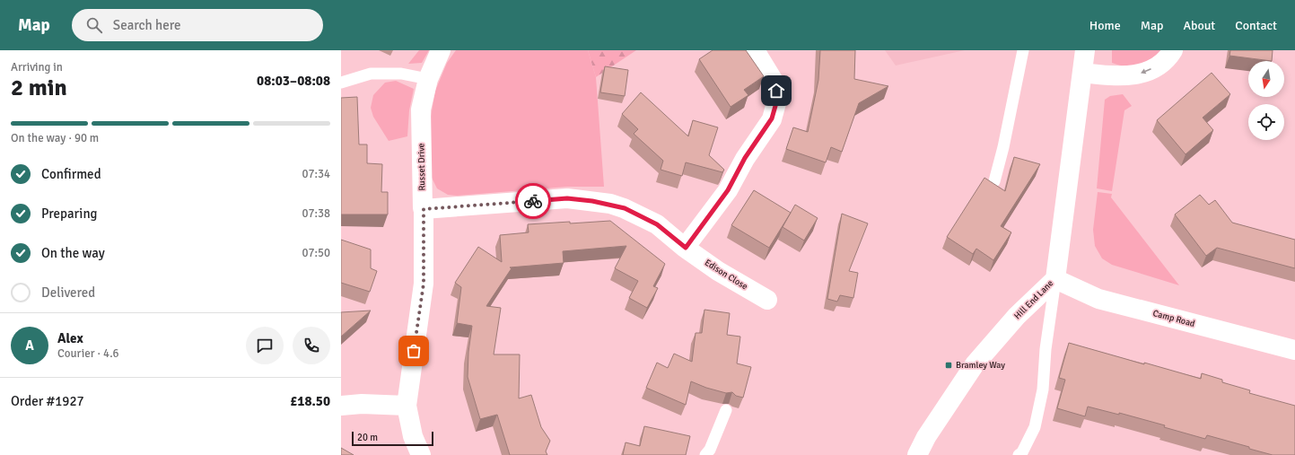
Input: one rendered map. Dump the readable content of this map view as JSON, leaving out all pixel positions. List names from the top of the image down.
{
  "streets": {
    "street": [
      "Russet Drive",
      "Edison Close",
      "Hill End Lane",
      "Camp Road"
    ]
  },
  "crossings": [
    ["Russet Drive", "Edison Close"],
    ["Hill End Lane", "Camp Road"]
  ],
  "places": {
    "transit": ["Bramley Way"]
  },
  "scale_bar": "20 m",
  "north": "bottom",
  "page": {
    "header": "Map",
    "search": "Search here",
    "nav": [
      "Home",
      "Map",
      "About",
      "Contact"
    ],
    "heading": ["2 min", "Arriving in", "08:03–08:08"],
    "panel": [
      "Alex",
      "Courier · 4.6",
      "Order #1927",
      "£18.50"
    ],
    "bar": "On the way · 90 m",
    "list": [
      ["Confirmed", "07:34"],
      ["Preparing", "07:38"],
      ["On the way", "07:50"],
      "Delivered"
    ],
    "round": "A",
    "scale": "20 m"
  }
}
